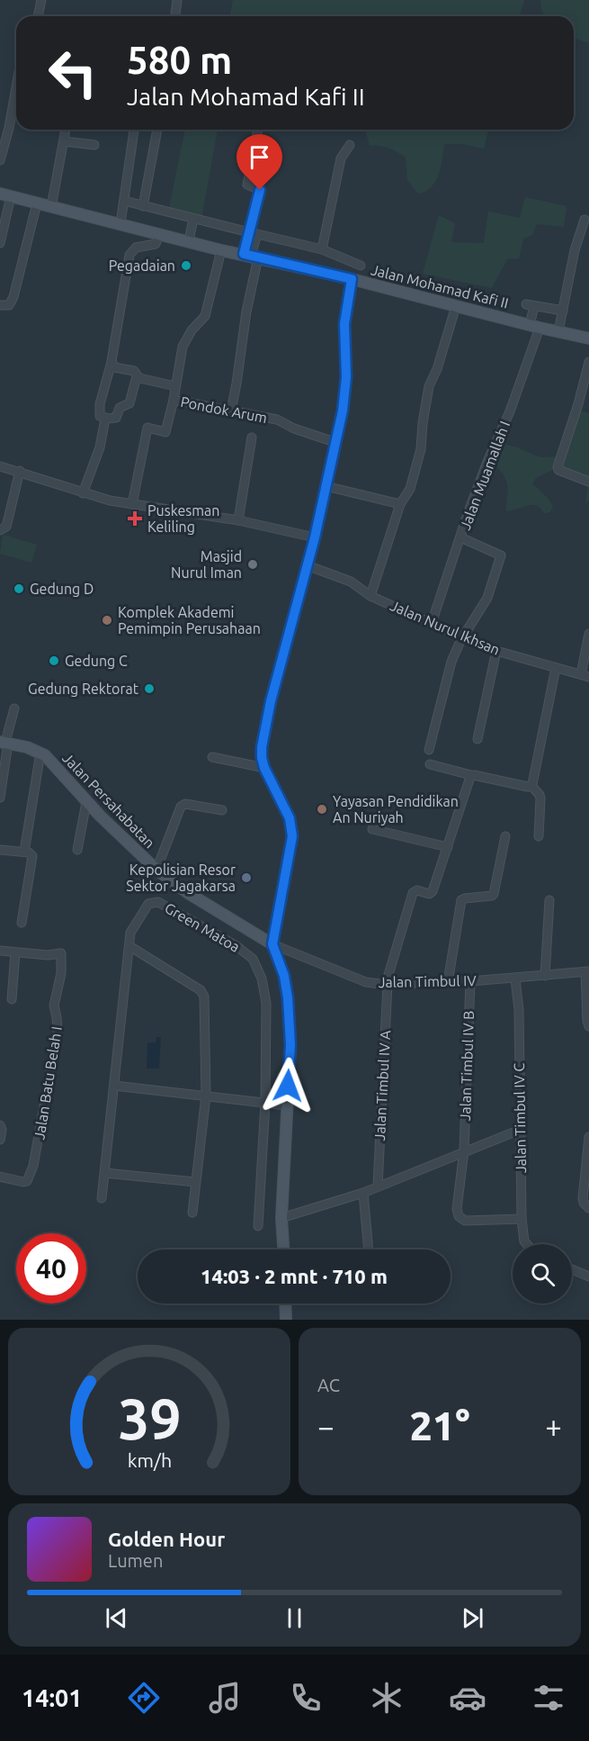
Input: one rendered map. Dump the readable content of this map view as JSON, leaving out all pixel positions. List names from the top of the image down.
{
  "streets": {
    "street": [
      "Jalan Mohamad Kafi II",
      "Pondok Arum",
      "Jalan Muamallah I",
      "Jalan Nurul Ikhsan",
      "Jalan Persahabatan",
      "Green Matoa",
      "Jalan Timbul IV",
      "Jalan Timbul IV B",
      "Jalan Batu Belah I",
      "Jalan Timbul IV A",
      "Jalan Timbul IV C"
    ]
  },
  "crossings": [
    ["Jalan Mohamad Kafi II", "Jalan Muamallah I"],
    ["Jalan Muamallah I", "Jalan Nurul Ikhsan"],
    ["Jalan Persahabatan", "Jalan Timbul IV"],
    ["Jalan Timbul IV", "Jalan Timbul IV B"],
    ["Jalan Timbul IV", "Jalan Timbul IV A"],
    ["Jalan Timbul IV", "Jalan Timbul IV C"],
    ["Jalan Timbul IV B", "Jalan Timbul IV C"]
  ],
  "places": {
    "other": [
      "Pegadaian",
      "Masjid Nurul Iman",
      "Gedung D",
      "Komplek Akademi Pemimpin Perusahaan",
      "Gedung C",
      "Gedung Rektorat",
      "Yayasan Pendidikan An Nuriyah",
      "Kepolisian Resor Sektor Jagakarsa"
    ],
    "health": ["Puskesman Keliling"]
  },
  "page": {
    "turn": ["580 m", "Jalan Mohamad Kafi II"],
    "limit": "40",
    "trip": "14:03 · 2 mnt · 710 m",
    "tile": "AC",
    "heat": ["−", "21°", "+"],
    "song": ["Golden Hour", "Lumen"],
    "tabs": "14:01",
    "gauge": ["39", "km/h"]
  }
}
